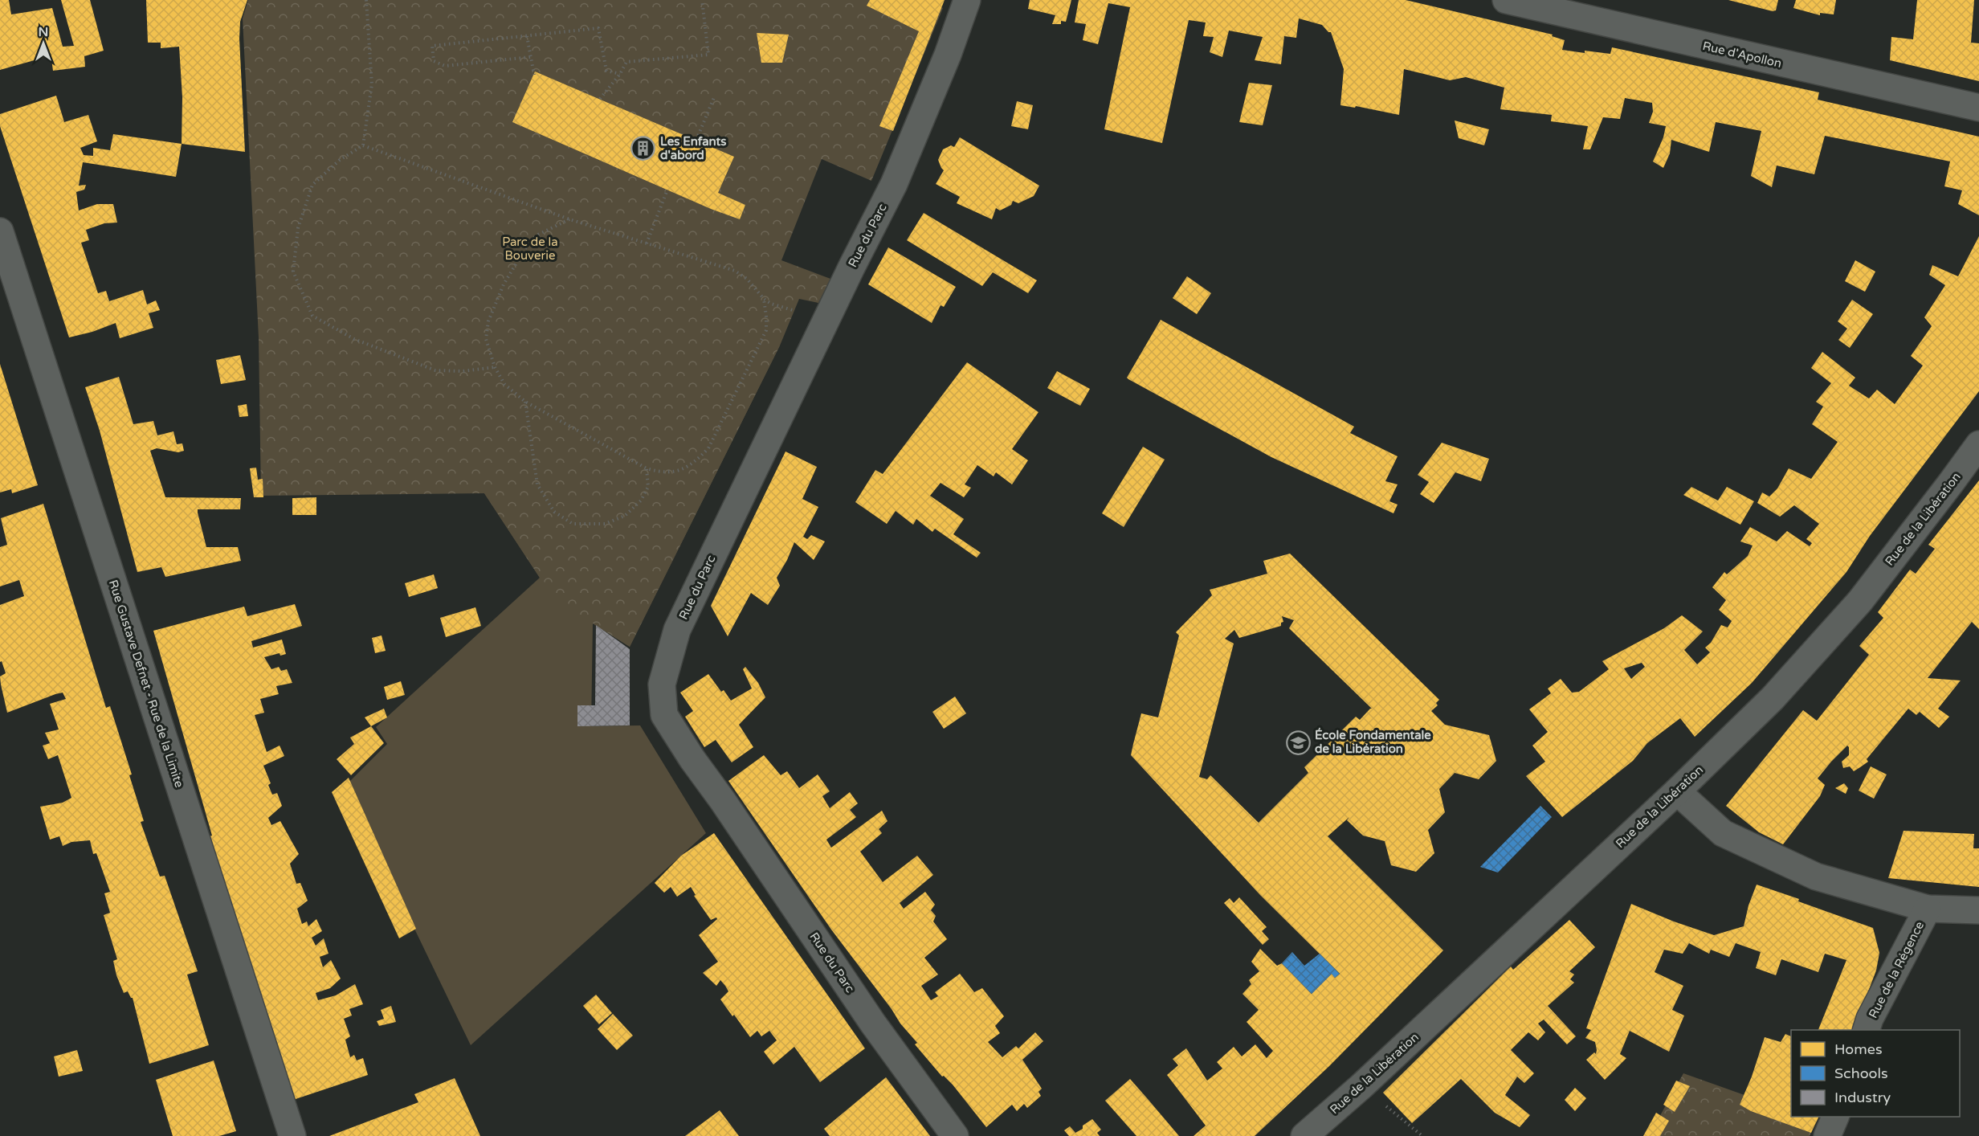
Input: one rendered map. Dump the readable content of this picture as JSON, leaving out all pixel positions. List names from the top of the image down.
{
  "streets": {
    "street": [
      "Rue d'Apollon",
      "Rue du Parc",
      "Rue de la Libération",
      "Rue Gustave Defnet - Rue de la Limite",
      "Rue de la Régence"
    ]
  },
  "parks": ["Parc de la Bouverie"],
  "places": {
    "building": ["Les Enfants d'abord"],
    "school or university": ["École Fondamentale de la Libération"]
  },
  "legend": ["Homes", "Schools", "Industry"],
  "north": "top"
}
